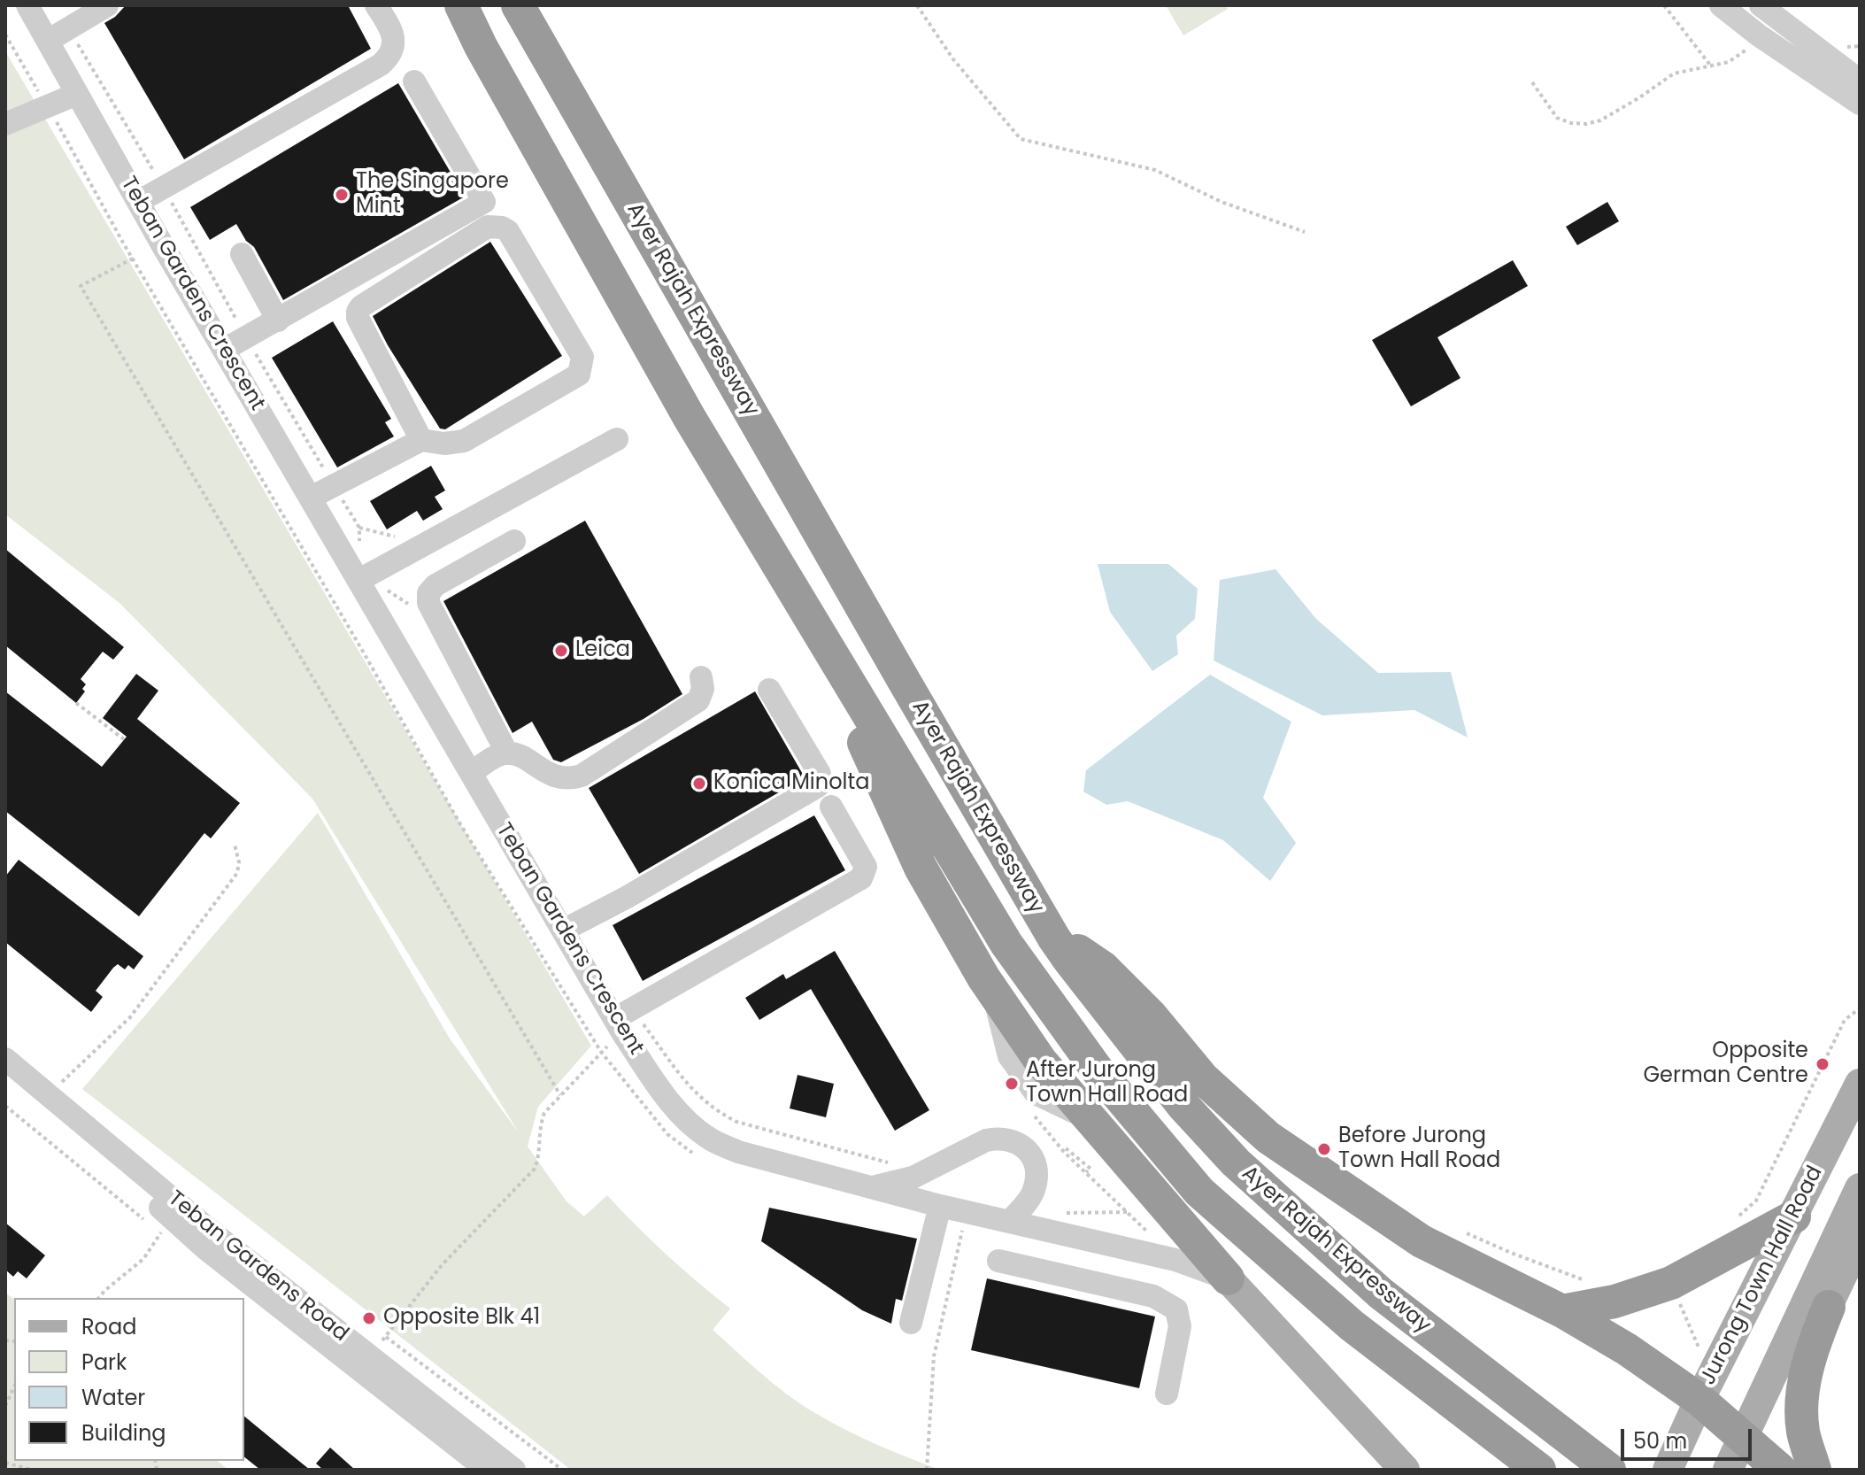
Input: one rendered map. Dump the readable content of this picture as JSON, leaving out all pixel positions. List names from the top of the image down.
{
  "streets": {
    "highway": ["Ayer Rajah Expressway"],
    "main road": ["Jurong Town Hall Road"],
    "street": ["Teban Gardens Crescent", "Teban Gardens Road"]
  },
  "places": [
    "The Singapore Mint",
    "Leica",
    "Konica Minolta",
    "Opposite German Centre",
    "After Jurong Town Hall Road",
    "Before Jurong Town Hall Road",
    "Opposite Blk 41"
  ],
  "legend": [
    "Road",
    "Park",
    "Water",
    "Building"
  ],
  "scale_bar": "50 m"
}
